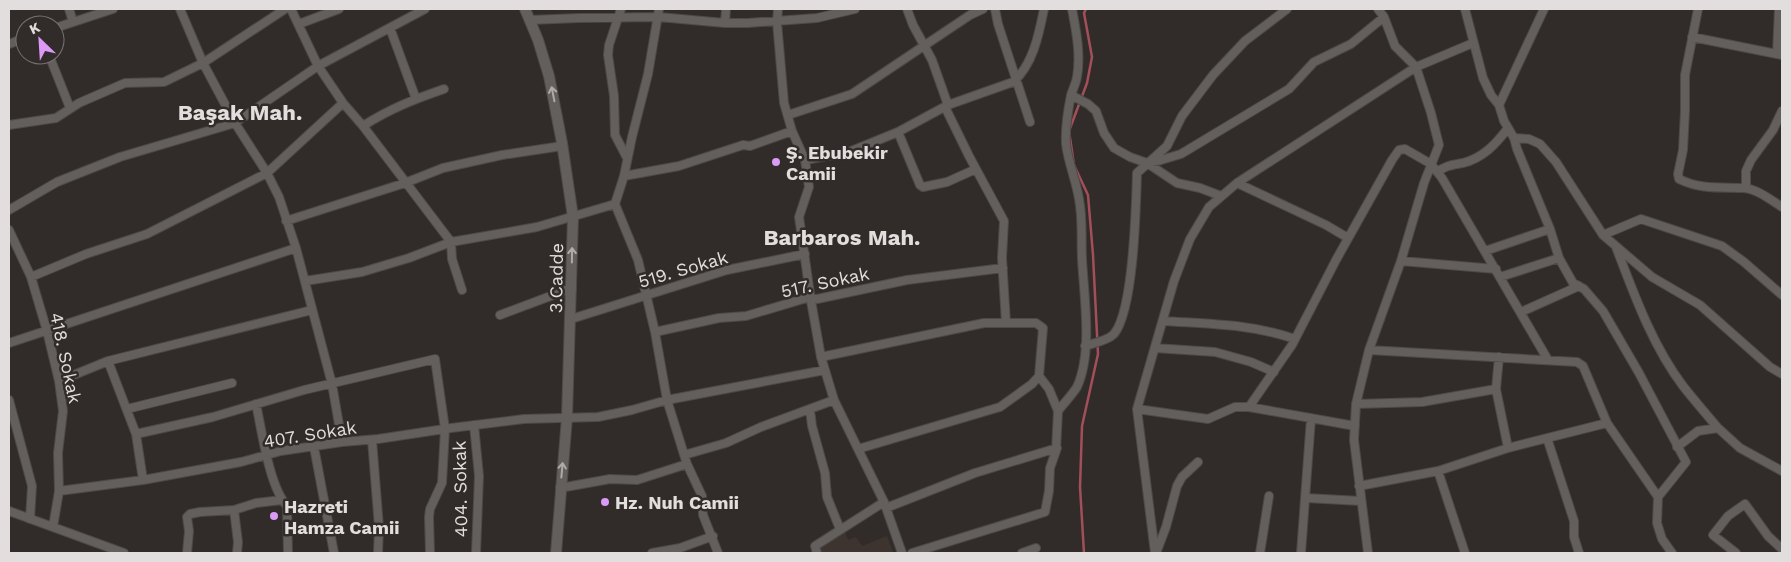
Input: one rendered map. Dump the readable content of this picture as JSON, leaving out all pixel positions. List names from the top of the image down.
{
  "streets": {
    "street": [
      "519. Sokak",
      "3.Cadde",
      "517. Sokak",
      "418. Sokak",
      "407. Sokak",
      "404. Sokak"
    ]
  },
  "crossings": [
    ["519. Sokak", "3.Cadde"],
    ["3.Cadde", "407. Sokak"],
    ["418. Sokak", "407. Sokak"],
    ["407. Sokak", "404. Sokak"]
  ],
  "districts": ["Başak Mah.", "Barbaros Mah."],
  "places": ["Ş. Ebubekir Camii", "Hz. Nuh Camii", "Hazreti Hamza Camii"],
  "north": "top left"
}
